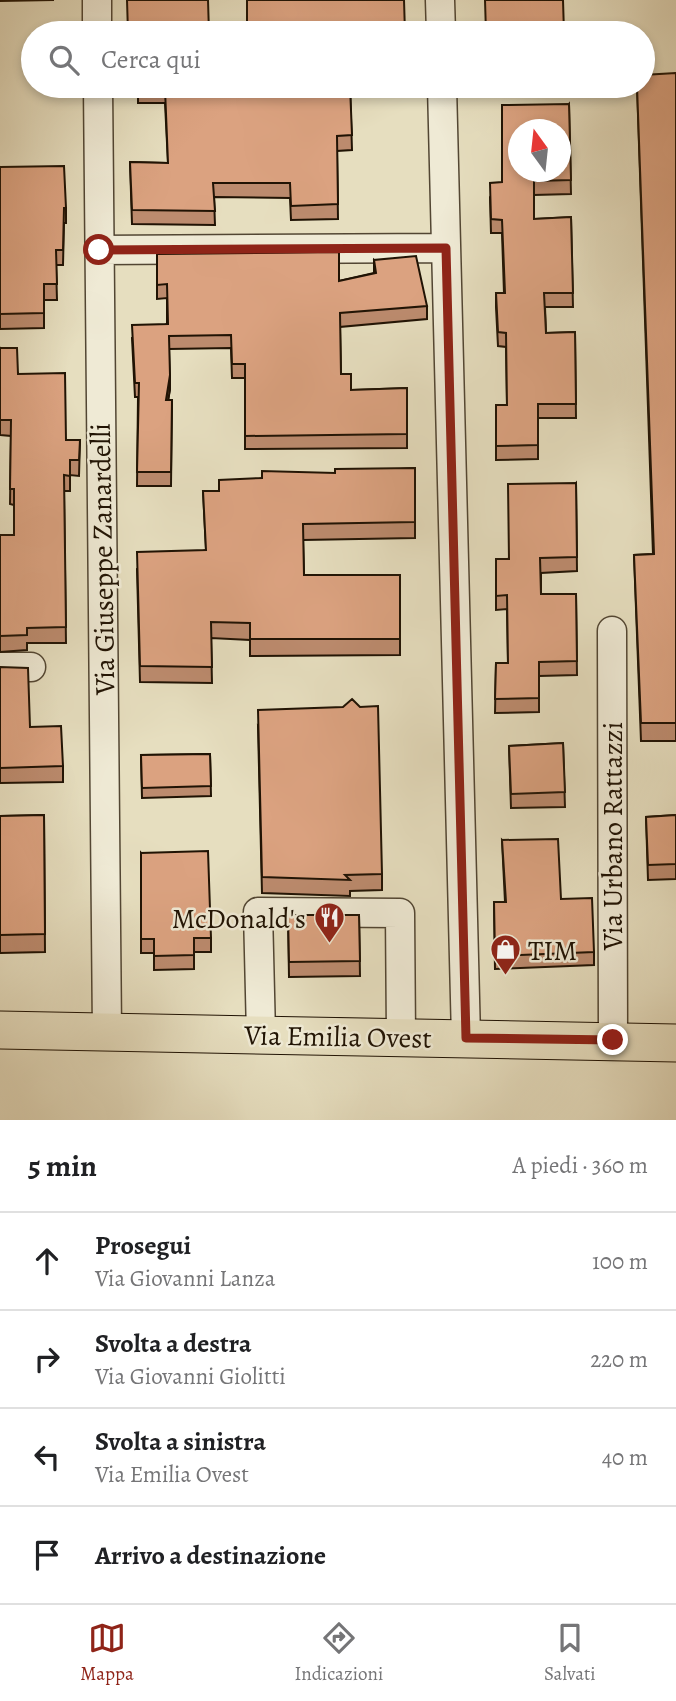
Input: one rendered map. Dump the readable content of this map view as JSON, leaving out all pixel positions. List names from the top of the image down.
{
  "streets": {
    "main road": ["Via Emilia Ovest"],
    "street": ["Via Giuseppe Zanardelli", "Via Urbano Rattazzi"]
  },
  "crossings": [
    ["Via Giuseppe Zanardelli", "Via Emilia Ovest"],
    ["Via Urbano Rattazzi", "Via Emilia Ovest"]
  ],
  "places": {
    "restaurant": ["McDonald's"],
    "shop": ["TIM"]
  },
  "north": "top",
  "page": {
    "search": "Cerca qui",
    "heading": ["5 min", "A piedi · 360 m"],
    "list": [
      ["Prosegui", "Via Giovanni Lanza", "100 m"],
      ["Svolta a destra", "Via Giovanni Giolitti", "220 m"],
      ["Svolta a sinistra", "Via Emilia Ovest", "40 m"],
      "Arrivo a destinazione"
    ],
    "nav": ["Mappa", "Indicazioni", "Salvati"]
  }
}
